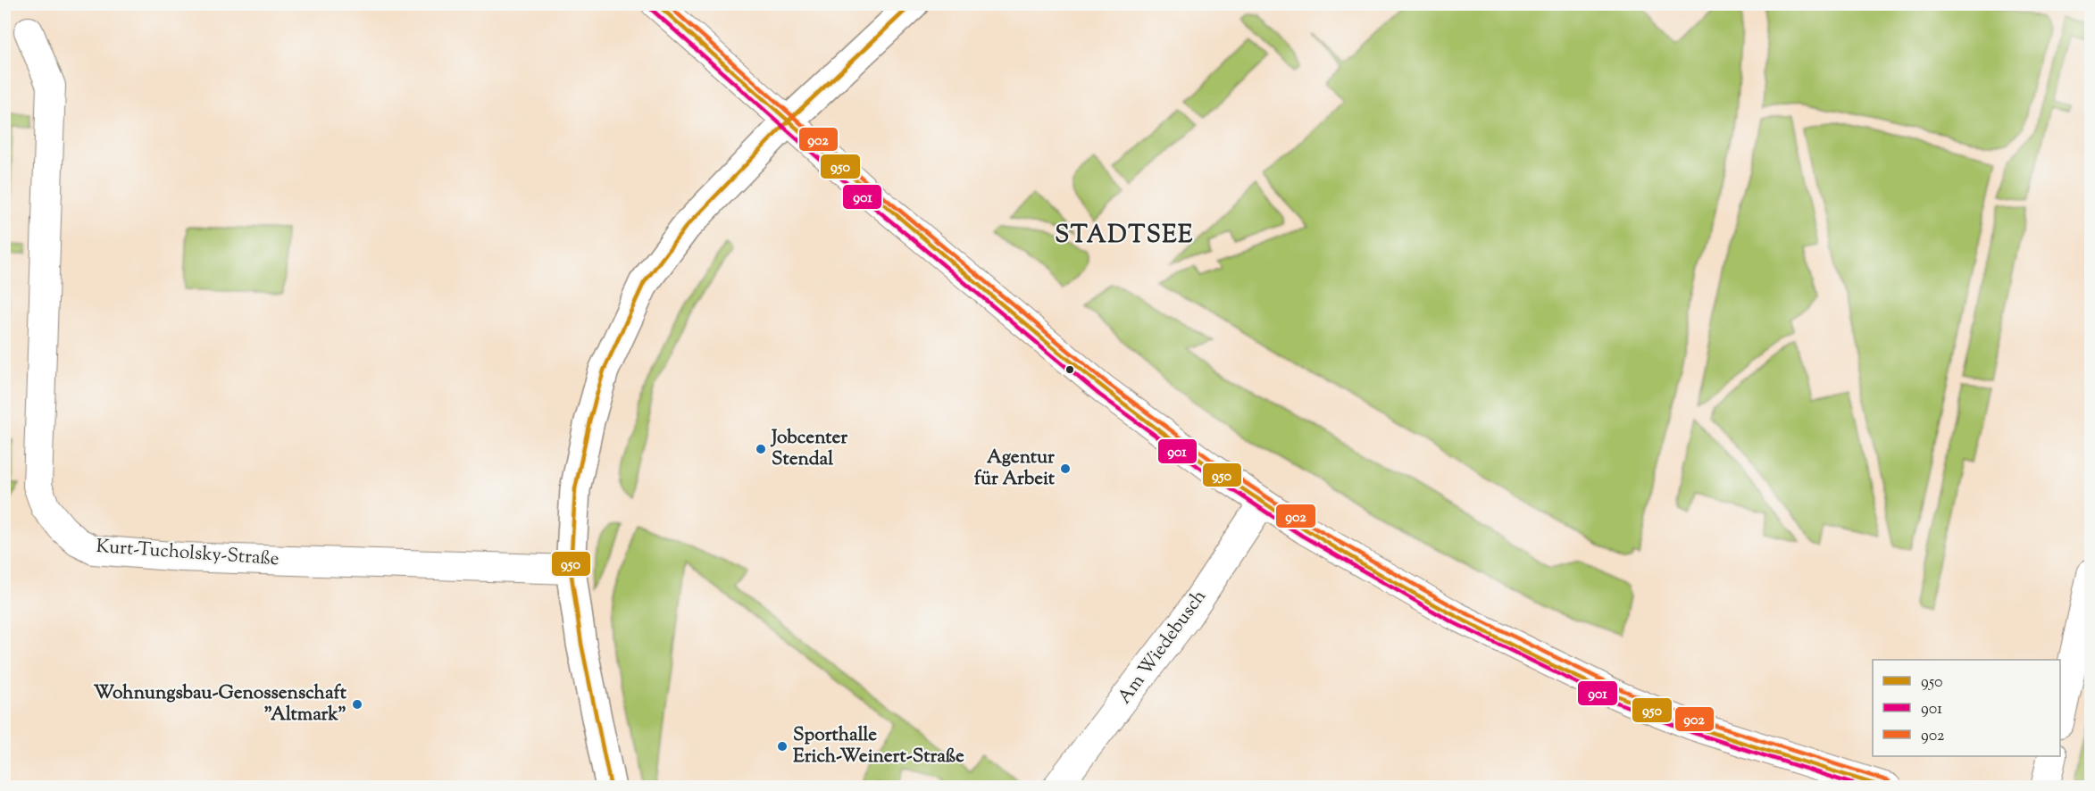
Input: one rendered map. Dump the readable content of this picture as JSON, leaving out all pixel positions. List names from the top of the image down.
{
  "streets": {
    "street": ["Kurt-Tucholsky-Straße", "Am Wiedebusch"]
  },
  "districts": ["STADTSEE"],
  "places": [
    "Jobcenter Stendal",
    "Agentur für Arbeit",
    "Wohnungsbau-Genossenschaft \"Altmark\"",
    "Sporthalle Erich-Weinert-Straße"
  ],
  "lines": ["transit line 950", "transit line 902", "transit line 901"],
  "legend": ["950", "901", "902"]
}
